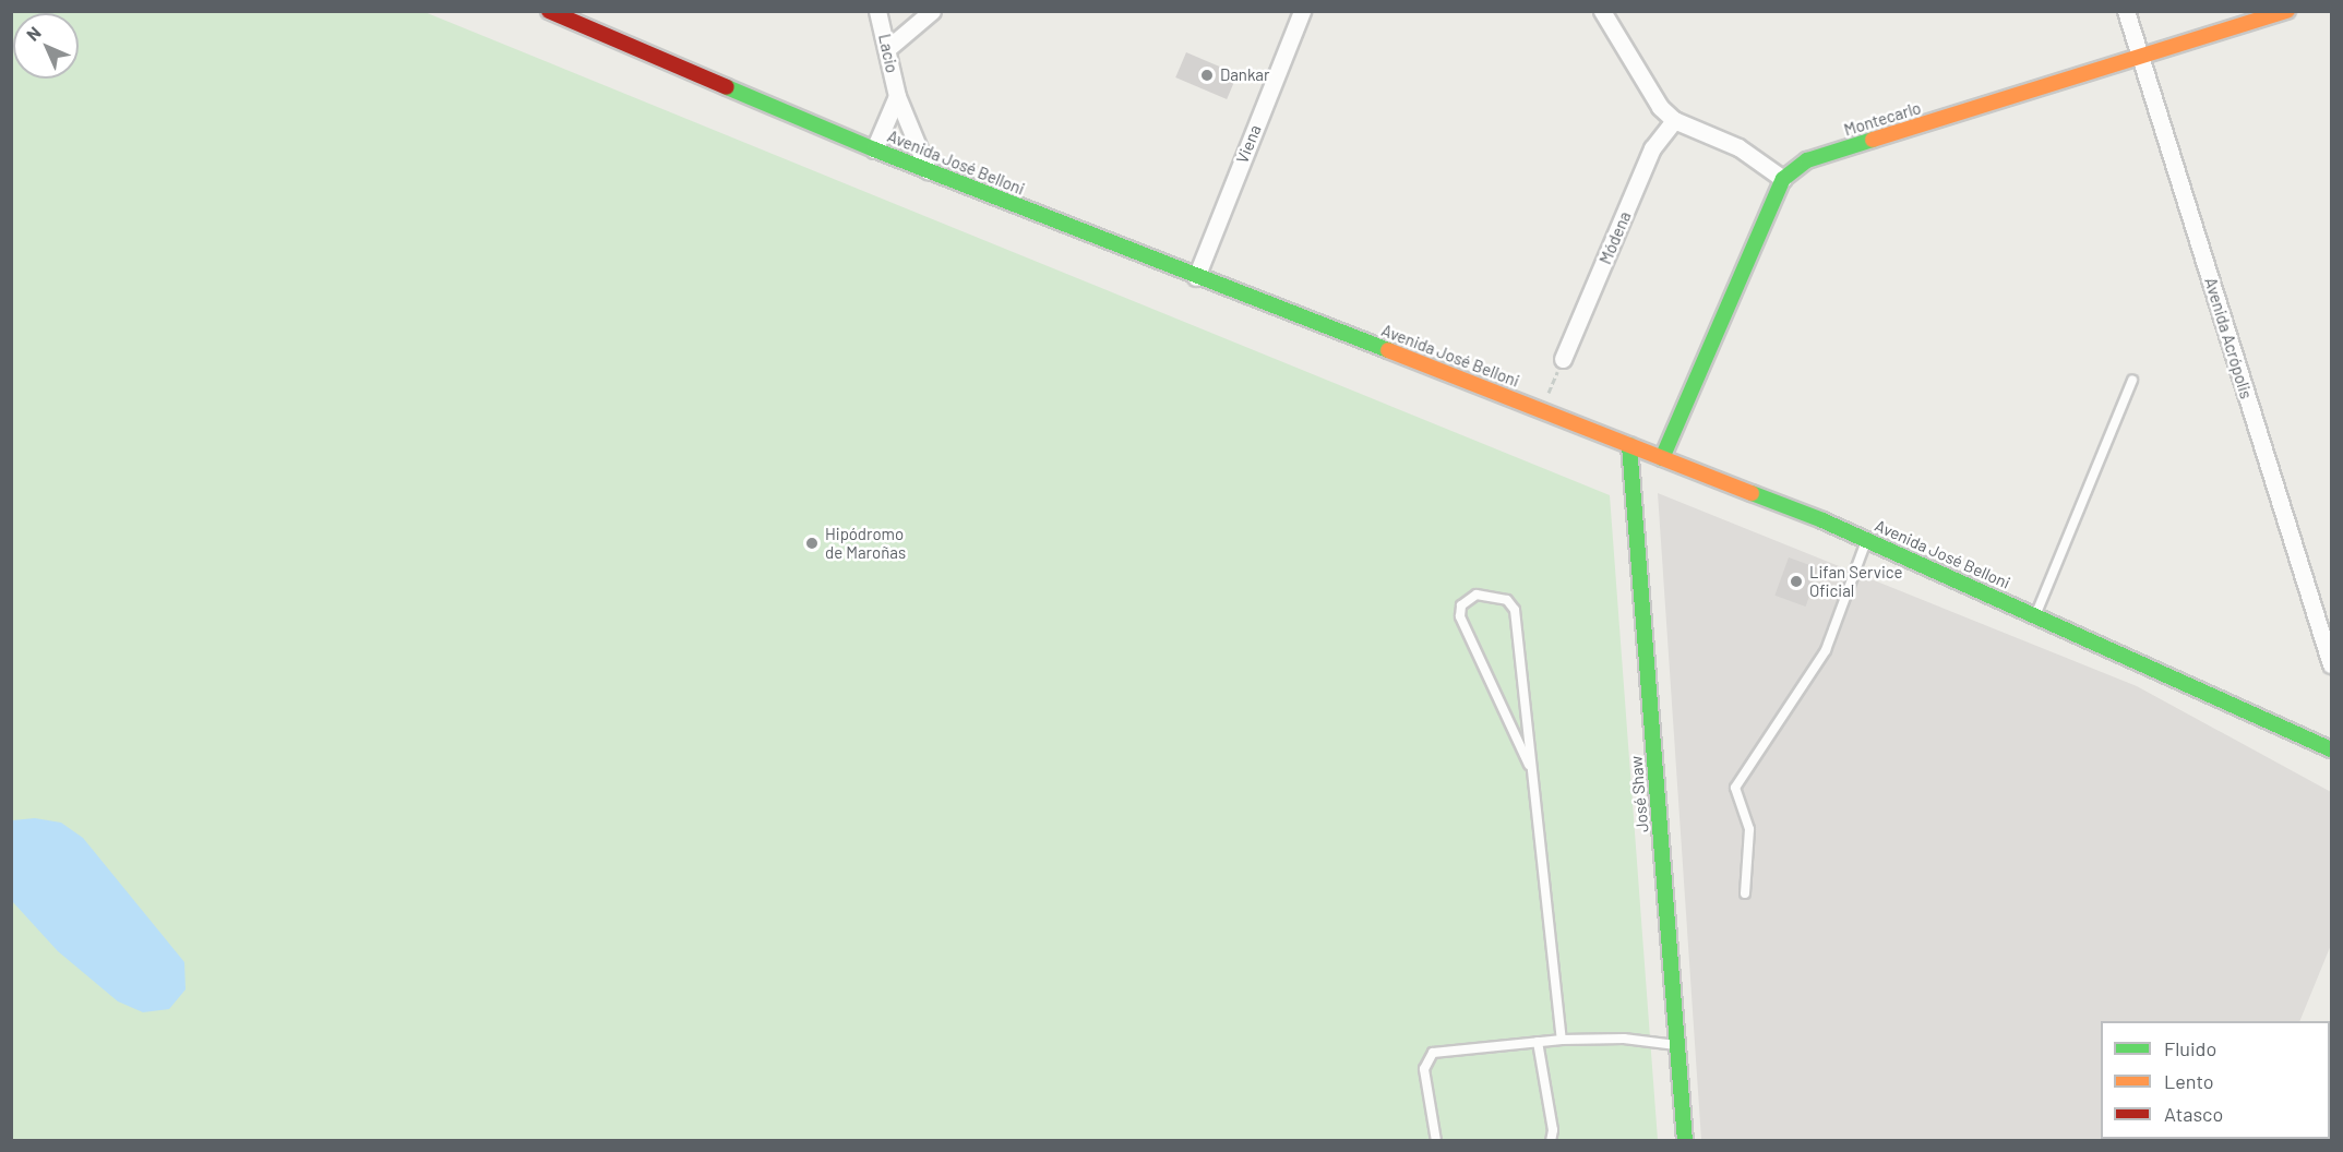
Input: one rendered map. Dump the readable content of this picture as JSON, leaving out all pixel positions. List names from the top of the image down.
{
  "streets": {
    "main road": ["Montecarlo", "Avenida José Belloni", "José Shaw"],
    "street": [
      "Lacio",
      "Viena",
      "Módena",
      "Avenida Acrópolis"
    ]
  },
  "crossings": [
    ["Lacio", "Avenida José Belloni"],
    ["Montecarlo", "Avenida Acrópolis"],
    ["Viena", "Avenida José Belloni"],
    ["Avenida José Belloni", "José Shaw"]
  ],
  "places": ["Dankar", "Hipódromo de Maroñas", "Lifan Service Oficial"],
  "legend": ["Fluido", "Lento", "Atasco"],
  "north": "top left"
}
